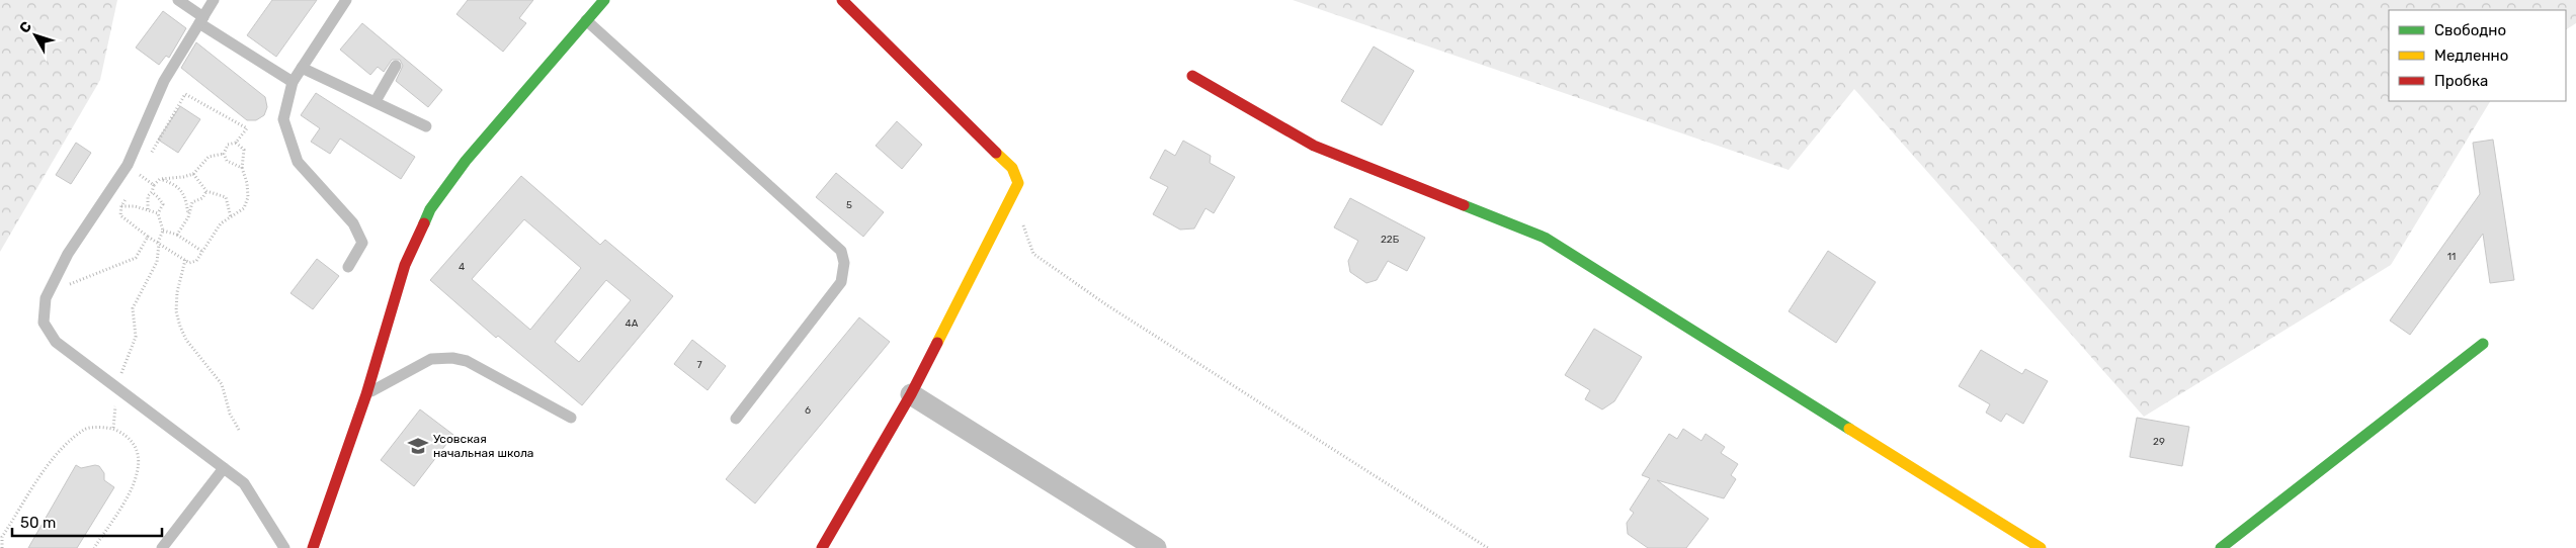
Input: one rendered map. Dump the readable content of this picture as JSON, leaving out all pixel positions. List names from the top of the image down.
{
  "places": {
    "school or university": ["Усовская начальная школа"]
  },
  "house_numbers": [
    "5",
    "22Б",
    "11",
    "4",
    "4А",
    "7",
    "6",
    "29"
  ],
  "legend": ["Свободно", "Медленно", "Пробка"],
  "scale_bar": "50 m",
  "north": "top left"
}
